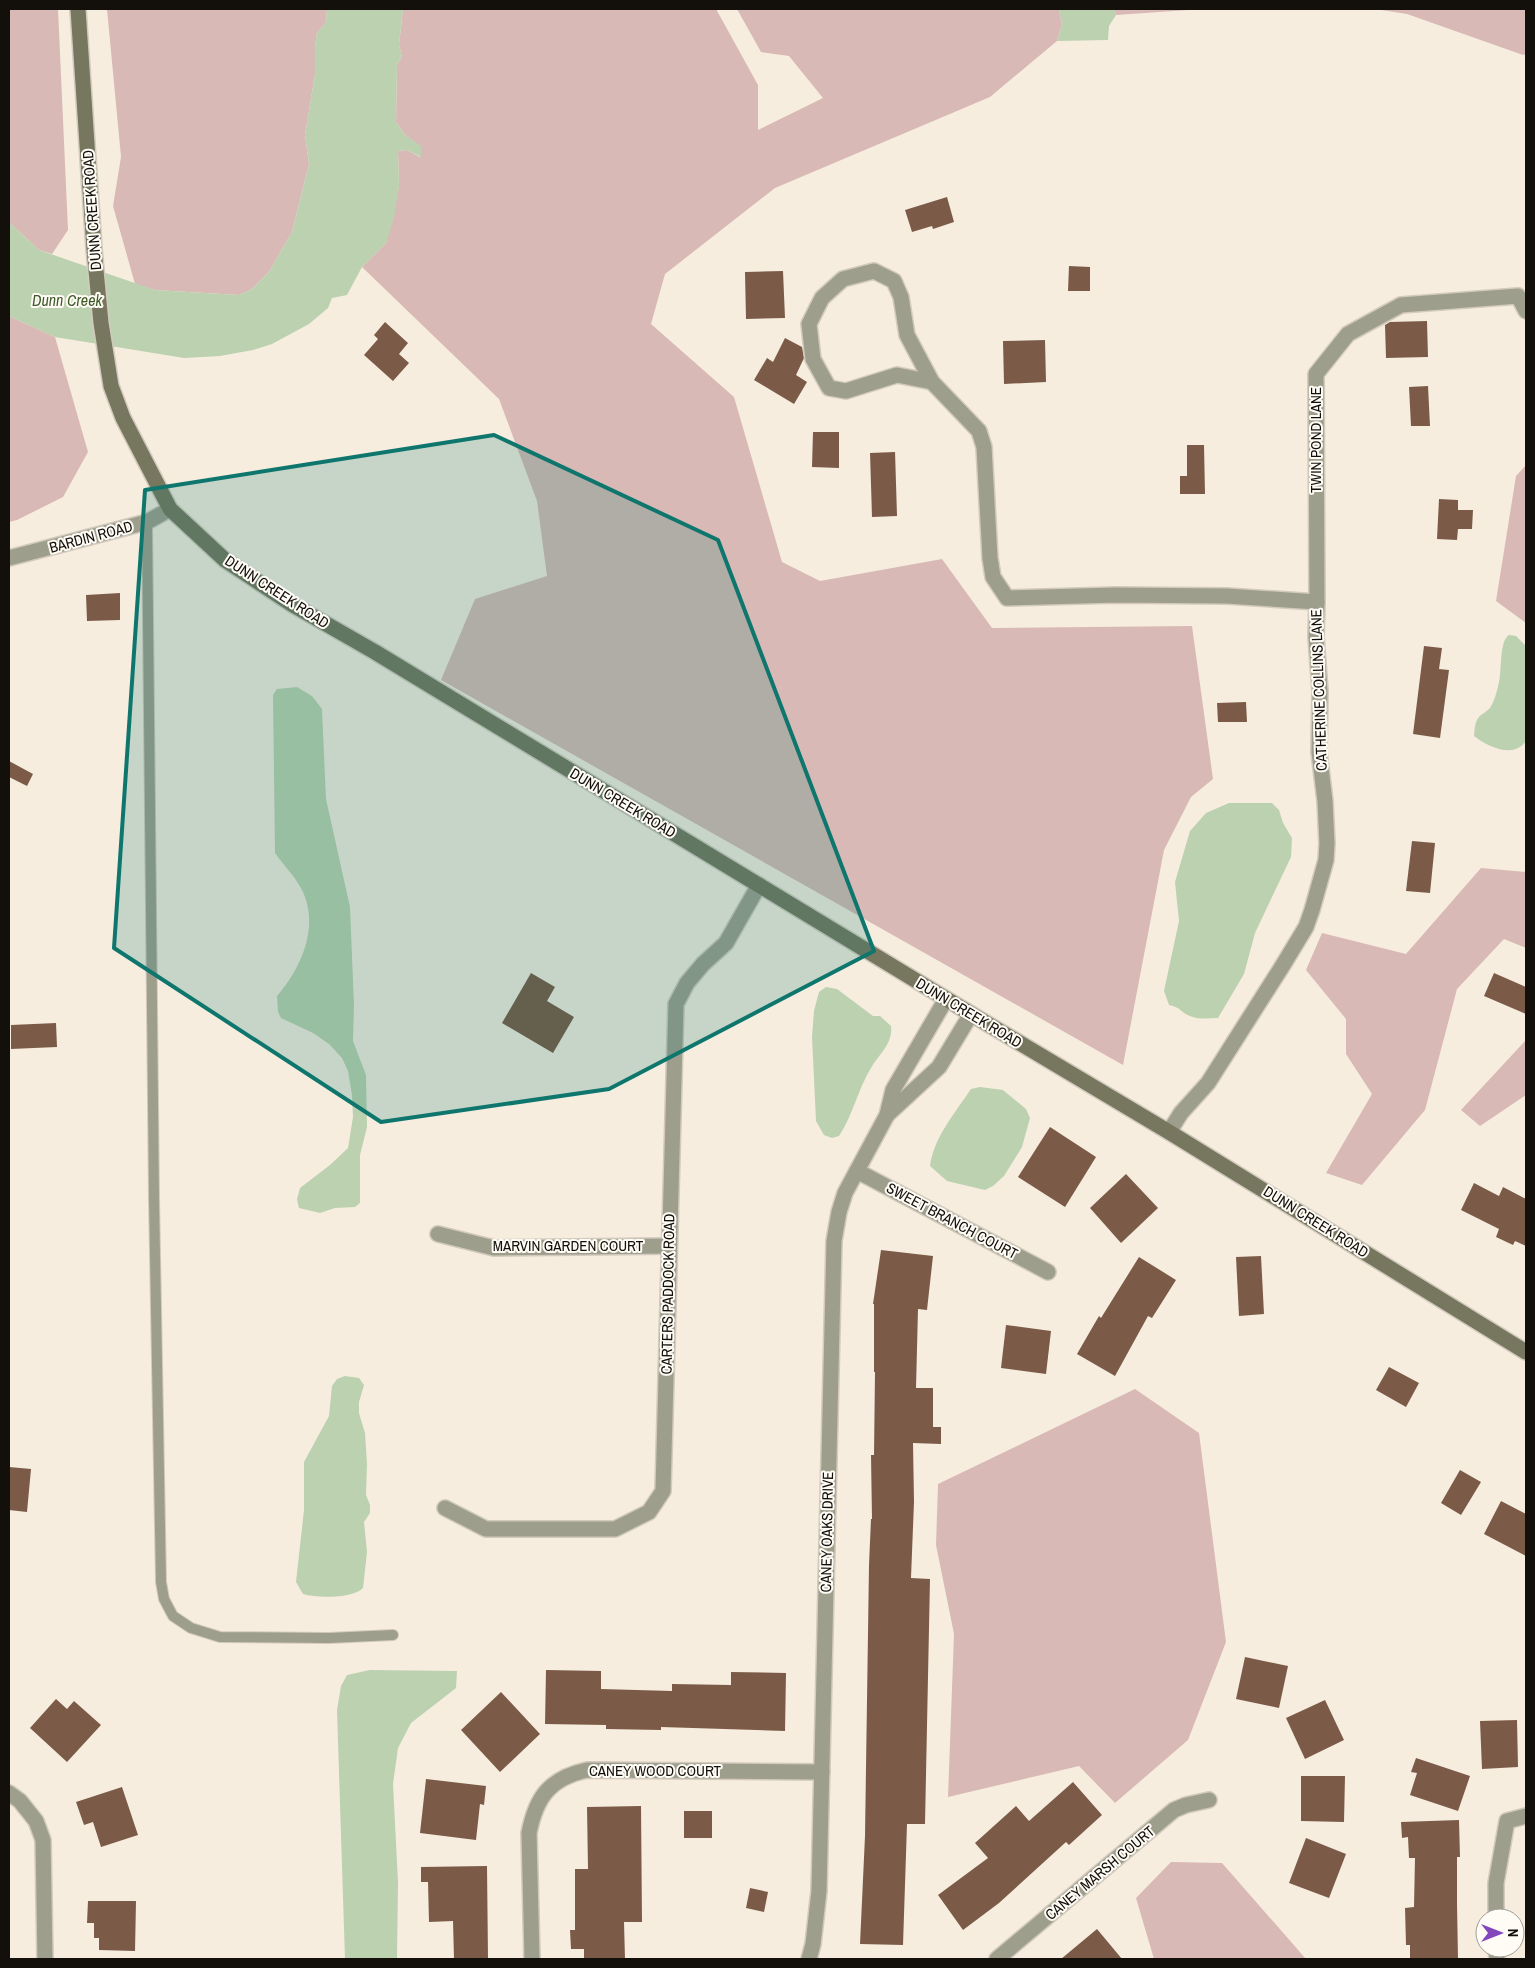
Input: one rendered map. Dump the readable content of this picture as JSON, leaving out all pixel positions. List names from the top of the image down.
{
  "streets": {
    "street": [
      "DUNN CREEK ROAD",
      "TWIN POND LANE",
      "BARDIN ROAD",
      "CATHERINE COLLINS LANE",
      "SWEET BRANCH COURT",
      "MARVIN GARDEN COURT",
      "CARTERS PADDOCK ROAD",
      "CANEY OAKS DRIVE",
      "CANEY WOOD COURT",
      "CANEY MARSH COURT"
    ]
  },
  "crossings": [
    ["DUNN CREEK ROAD", "BARDIN ROAD"],
    ["DUNN CREEK ROAD", "CATHERINE COLLINS LANE"],
    ["DUNN CREEK ROAD", "CARTERS PADDOCK ROAD"],
    ["DUNN CREEK ROAD", "CANEY OAKS DRIVE"],
    ["TWIN POND LANE", "CATHERINE COLLINS LANE"],
    ["SWEET BRANCH COURT", "CANEY OAKS DRIVE"],
    ["MARVIN GARDEN COURT", "CARTERS PADDOCK ROAD"],
    ["CANEY OAKS DRIVE", "CANEY WOOD COURT"]
  ],
  "water": ["Dunn Creek"],
  "north": "right"
}
